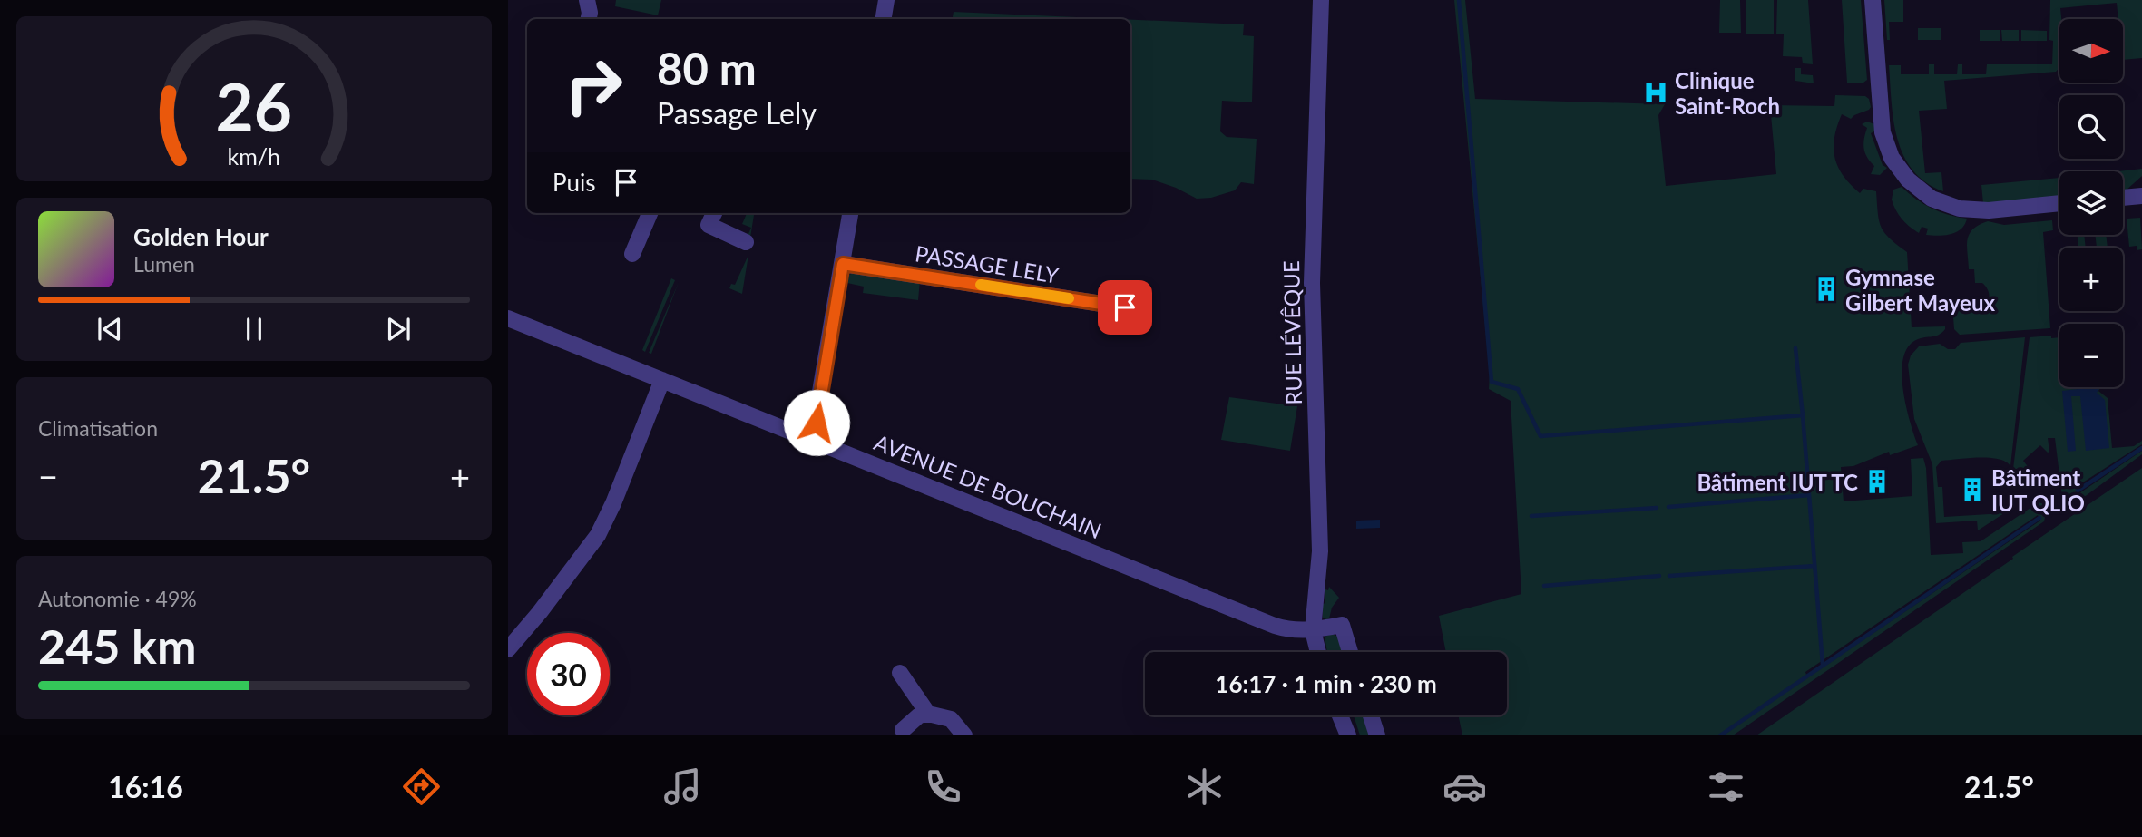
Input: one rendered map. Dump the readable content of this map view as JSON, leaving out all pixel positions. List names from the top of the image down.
{
  "streets": {
    "street": ["PASSAGE LELY", "RUE LÉVÊQUE", "AVENUE DE BOUCHAIN"]
  },
  "crossings": [
    ["RUE LÉVÊQUE", "AVENUE DE BOUCHAIN"]
  ],
  "places": {
    "hospital": ["Clinique Saint-Roch"],
    "building": ["Gymnase Gilbert Mayeux", "Bâtiment IUT TC", "Bâtiment IUT QLIO"]
  },
  "north": "right",
  "page": {
    "map_buttons": ["+", "−"],
    "turn": ["80 m", "Passage Lely"],
    "then": "Puis",
    "song": ["Golden Hour", "Lumen"],
    "tile": [
      "Climatisation",
      ["Autonomie · 49%", "245 km"]
    ],
    "heat": ["−", "21.5°", "+"],
    "limit": "30",
    "trip": "16:17 · 1 min · 230 m",
    "tabs": ["16:16", "21.5°"],
    "gauge": ["26", "km/h"]
  }
}
